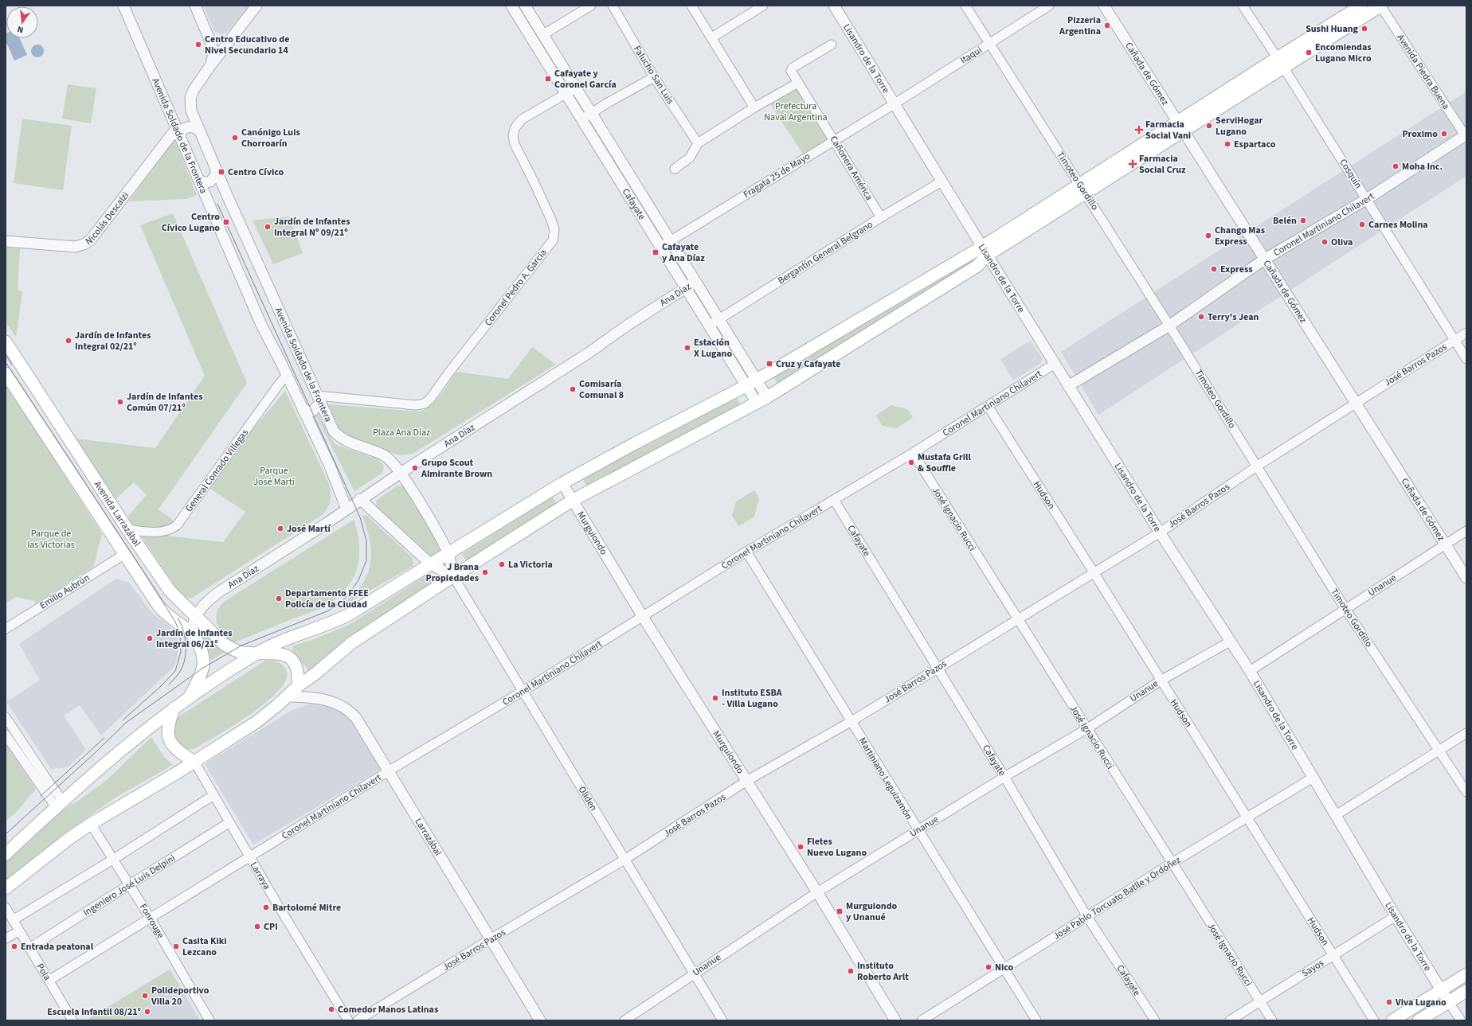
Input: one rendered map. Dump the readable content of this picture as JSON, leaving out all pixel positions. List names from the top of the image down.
{
  "streets": {
    "main road": ["Avenida Larrazábal"],
    "street": [
      "Itaqui",
      "Lisandro de la Torre",
      "Avenida Piedra Buena",
      "Cañada de Gómez",
      "Falucho San Luis",
      "Avenida Soldado de la Frontera",
      "Cañonera América",
      "Cosquín",
      "Fragata 25 de Mayo",
      "Timoteo Gordillo",
      "Cafayate",
      "Nicolás Descalzi",
      "Coronel Martiniano Chilavert",
      "Bergantín General Belgrano",
      "Coronel Pedro A. García",
      "Ana Díaz",
      "José Barros Pazos",
      "General Conrado Villegas",
      "Hudson",
      "José Ignacio Rucci",
      "Murguiondo",
      "Unanue",
      "Emilio Aubrún",
      "Martiniano Leguizamón",
      "Oliden",
      "Larrazábal",
      "Larraya",
      "Ingeniero José Luis Delpini",
      "José Pablo Torcuato Batlle y Ordóñez",
      "Fonrouge",
      "Sayos",
      "Pola"
    ]
  },
  "crossings": [
    ["Itaqui", "Lisandro de la Torre"],
    ["Itaqui", "Fragata 25 de Mayo"],
    ["Itaqui", "Timoteo Gordillo"],
    ["Lisandro de la Torre", "Fragata 25 de Mayo"],
    ["Lisandro de la Torre", "Coronel Martiniano Chilavert"],
    ["Lisandro de la Torre", "Bergantín General Belgrano"],
    ["Lisandro de la Torre", "José Barros Pazos"],
    ["Lisandro de la Torre", "Unanue"],
    ["Lisandro de la Torre", "José Pablo Torcuato Batlle y Ordóñez"],
    ["Lisandro de la Torre", "Sayos"],
    ["Avenida Piedra Buena", "Coronel Martiniano Chilavert"],
    ["Cañada de Gómez", "Coronel Martiniano Chilavert"],
    ["Cañada de Gómez", "José Barros Pazos"],
    ["Cañada de Gómez", "Unanue"],
    ["Avenida Soldado de la Frontera", "Nicolás Descalzi"],
    ["Avenida Soldado de la Frontera", "Coronel Pedro A. García"],
    ["Avenida Soldado de la Frontera", "Ana Díaz"],
    ["Avenida Soldado de la Frontera", "General Conrado Villegas"],
    ["Avenida Soldado de la Frontera", "Oliden"],
    ["Cañonera América", "Fragata 25 de Mayo"],
    ["Cañonera América", "Bergantín General Belgrano"],
    ["Cosquín", "Coronel Martiniano Chilavert"],
    ["Cosquín", "José Barros Pazos"],
    ["Fragata 25 de Mayo", "Cafayate"],
    ["Timoteo Gordillo", "Coronel Martiniano Chilavert"],
    ["Timoteo Gordillo", "José Barros Pazos"],
    ["Timoteo Gordillo", "Unanue"],
    ["Cafayate", "Coronel Martiniano Chilavert"],
    ["Cafayate", "Bergantín General Belgrano"],
    ["Cafayate", "Coronel Pedro A. García"],
    ["Cafayate", "Ana Díaz"],
    ["Cafayate", "José Barros Pazos"],
    ["Cafayate", "Unanue"],
    ["Cafayate", "José Pablo Torcuato Batlle y Ordóñez"],
    ["Coronel Martiniano Chilavert", "Hudson"],
    ["Coronel Martiniano Chilavert", "José Ignacio Rucci"],
    ["Coronel Martiniano Chilavert", "Murguiondo"],
    ["Coronel Martiniano Chilavert", "Martiniano Leguizamón"],
    ["Coronel Martiniano Chilavert", "Oliden"],
    ["Coronel Martiniano Chilavert", "Larrazábal"],
    ["Coronel Martiniano Chilavert", "Larraya"],
    ["Coronel Martiniano Chilavert", "Fonrouge"],
    ["Coronel Martiniano Chilavert", "Pola"],
    ["Ana Díaz", "Avenida Larrazábal"],
    ["José Barros Pazos", "Hudson"],
    ["José Barros Pazos", "José Ignacio Rucci"],
    ["José Barros Pazos", "Murguiondo"],
    ["José Barros Pazos", "Martiniano Leguizamón"],
    ["José Barros Pazos", "Oliden"],
    ["José Barros Pazos", "Larrazábal"],
    ["General Conrado Villegas", "Avenida Larrazábal"],
    ["Hudson", "Unanue"],
    ["Hudson", "José Pablo Torcuato Batlle y Ordóñez"],
    ["Hudson", "Sayos"],
    ["Avenida Larrazábal", "Emilio Aubrún"],
    ["José Ignacio Rucci", "Unanue"],
    ["José Ignacio Rucci", "José Pablo Torcuato Batlle y Ordóñez"],
    ["José Ignacio Rucci", "Sayos"],
    ["Murguiondo", "Unanue"],
    ["Unanue", "Martiniano Leguizamón"],
    ["Unanue", "Oliden"],
    ["Martiniano Leguizamón", "José Pablo Torcuato Batlle y Ordóñez"],
    ["Larraya", "Ingeniero José Luis Delpini"],
    ["Ingeniero José Luis Delpini", "Fonrouge"],
    ["Ingeniero José Luis Delpini", "Pola"]
  ],
  "parks": [
    "Prefectura Naval Argentina",
    "Plaza Ana Díaz",
    "Parque José Martí",
    "Parque de las Victorias"
  ],
  "places": {
    "other": [
      "Pizzeria Argentina",
      "Sushi Huang",
      "Centro Educativo de Nivel Secundario 14",
      "Encomiendas Lugano Micro",
      "ServiHogar Lugano",
      "Proximo",
      "Canónigo Luis Chorroarín",
      "Espartaco",
      "Moha Inc.",
      "Belén",
      "Carnes Molina",
      "Jardín de Infantes Integral Nº 09/21º",
      "Chango Mas Express",
      "Oliva",
      "Express",
      "Terry's Jean",
      "Jardín de Infantes Integral 02/21°",
      "Estación X Lugano",
      "Comisaría Comunal 8",
      "Jardín de Infantes Común 07/21°",
      "Mustafa Grill & Souffle",
      "Grupo Scout Almirante Brown",
      "José Martí",
      "La Victoria",
      "J Brana Propiedades",
      "Departamento FFEE Policía de la Ciudad",
      "Jardín de Infantes Integral 06/21°",
      "Instituto ESBA - Villa Lugano",
      "Fletes Nuevo Lugano",
      "Bartolomé Mitre",
      "CPI",
      "Entrada peatonal",
      "Casita Kiki Lezcano",
      "Nico",
      "Instituto Roberto Arlt",
      "Polideportivo Villa 20",
      "Viva Lugano",
      "Comedor Manos Latinas",
      "Escuela Infantil 08/21°"
    ],
    "transit": [
      "Cafayate y Coronel García",
      "Centro Cívico",
      "Centro Cívico Lugano",
      "Cafayate y Ana Díaz",
      "Cruz y Cafayate",
      "Murguiondo y Unanué"
    ],
    "health": ["Farmacia Social Vani", "Farmacia Social Cruz"]
  },
  "north": "bottom"
}
